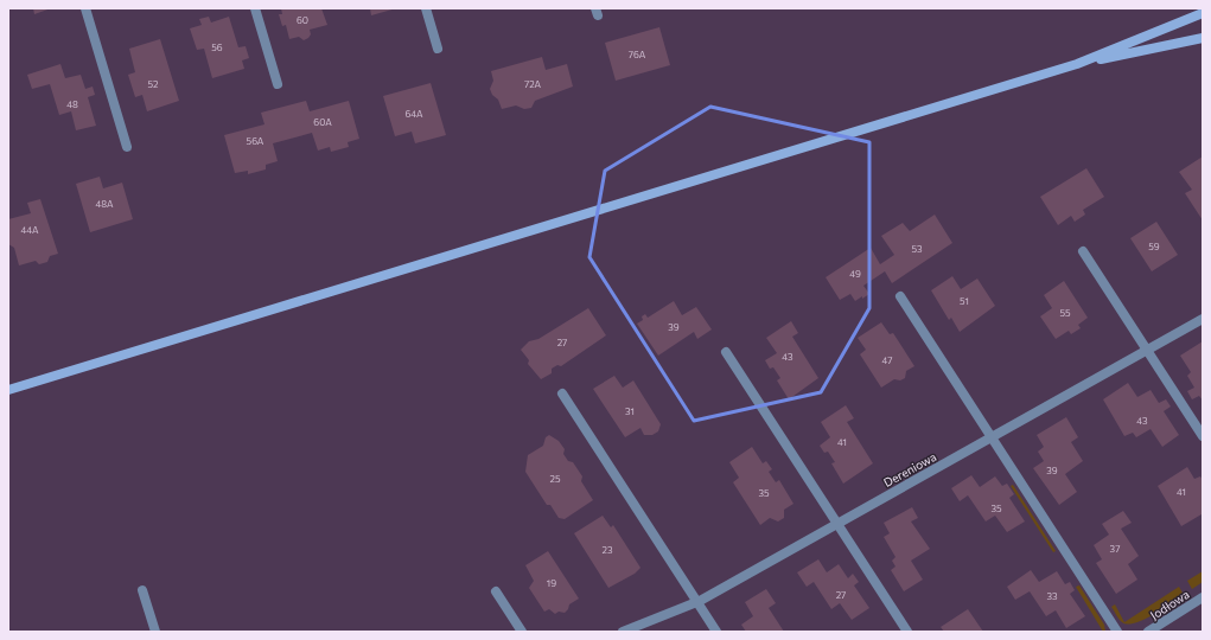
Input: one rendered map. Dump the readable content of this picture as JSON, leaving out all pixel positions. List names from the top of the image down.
{
  "streets": {
    "street": ["Dereniowa", "Jodłowa"]
  },
  "house_numbers": [
    "60",
    "56",
    "76A",
    "52",
    "72A",
    "48",
    "64A",
    "60A",
    "56A",
    "48A",
    "44A",
    "59",
    "53",
    "49",
    "51",
    "55",
    "39",
    "27",
    "43",
    "47",
    "31",
    "43",
    "41",
    "39",
    "25",
    "41",
    "35",
    "35",
    "37",
    "23",
    "19",
    "27",
    "33"
  ]
}
